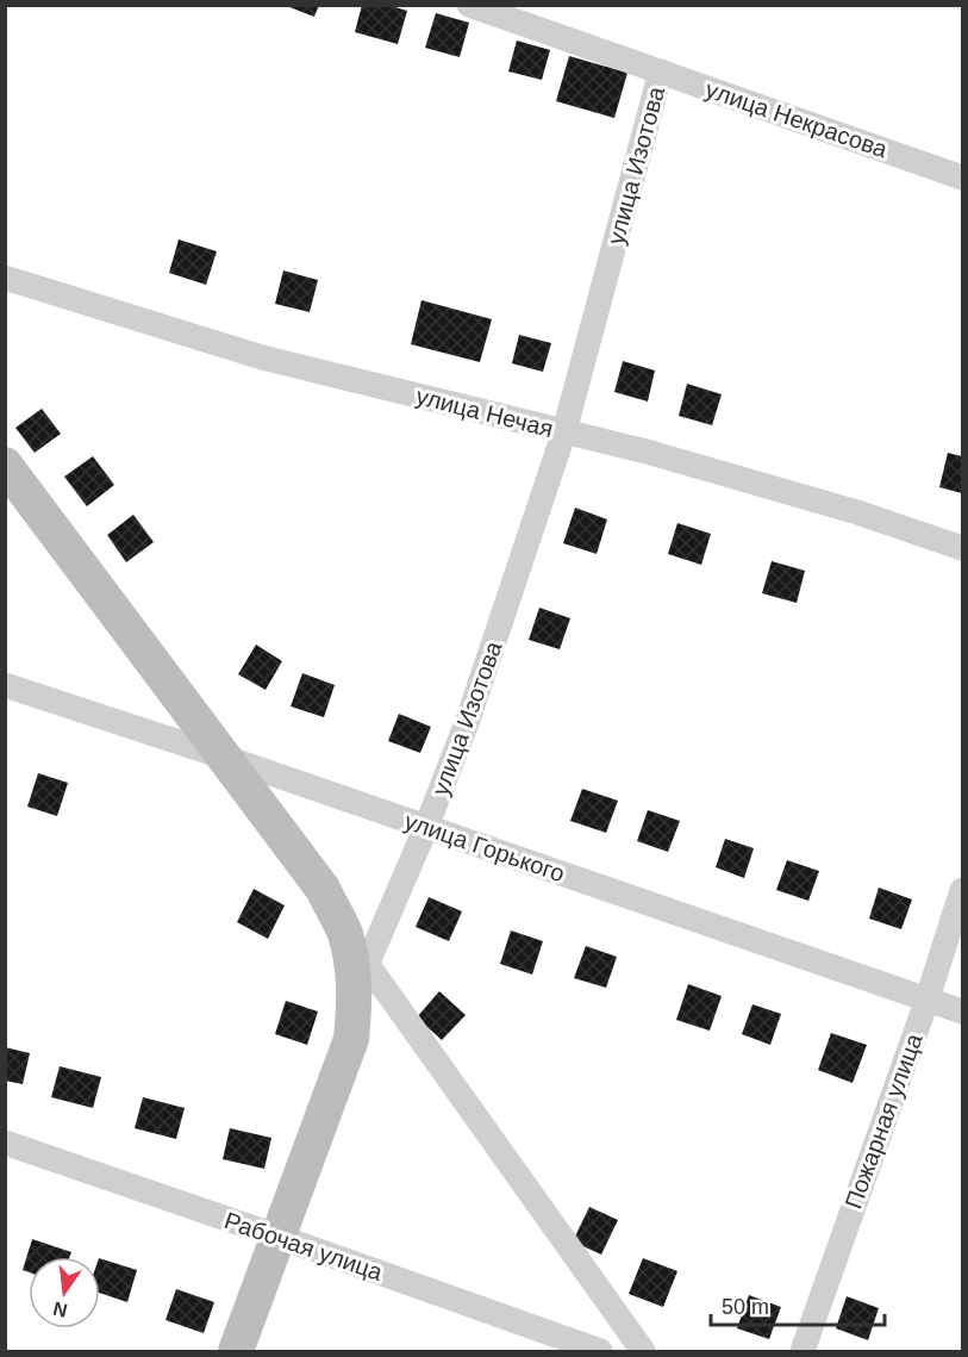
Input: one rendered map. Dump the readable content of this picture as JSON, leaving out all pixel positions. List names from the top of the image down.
{
  "streets": {
    "main road": ["улица Изотова"],
    "street": [
      "улица Некрасова",
      "улица Нечая",
      "улица Горького",
      "Пожарная улица",
      "Рабочая улица"
    ]
  },
  "crossings": [
    ["улица Некрасова", "улица Изотова"],
    ["улица Изотова", "улица Нечая"],
    ["улица Изотова", "улица Горького"],
    ["улица Изотова", "Рабочая улица"],
    ["улица Горького", "Пожарная улица"]
  ],
  "scale_bar": "50 m",
  "north": "bottom"
}
